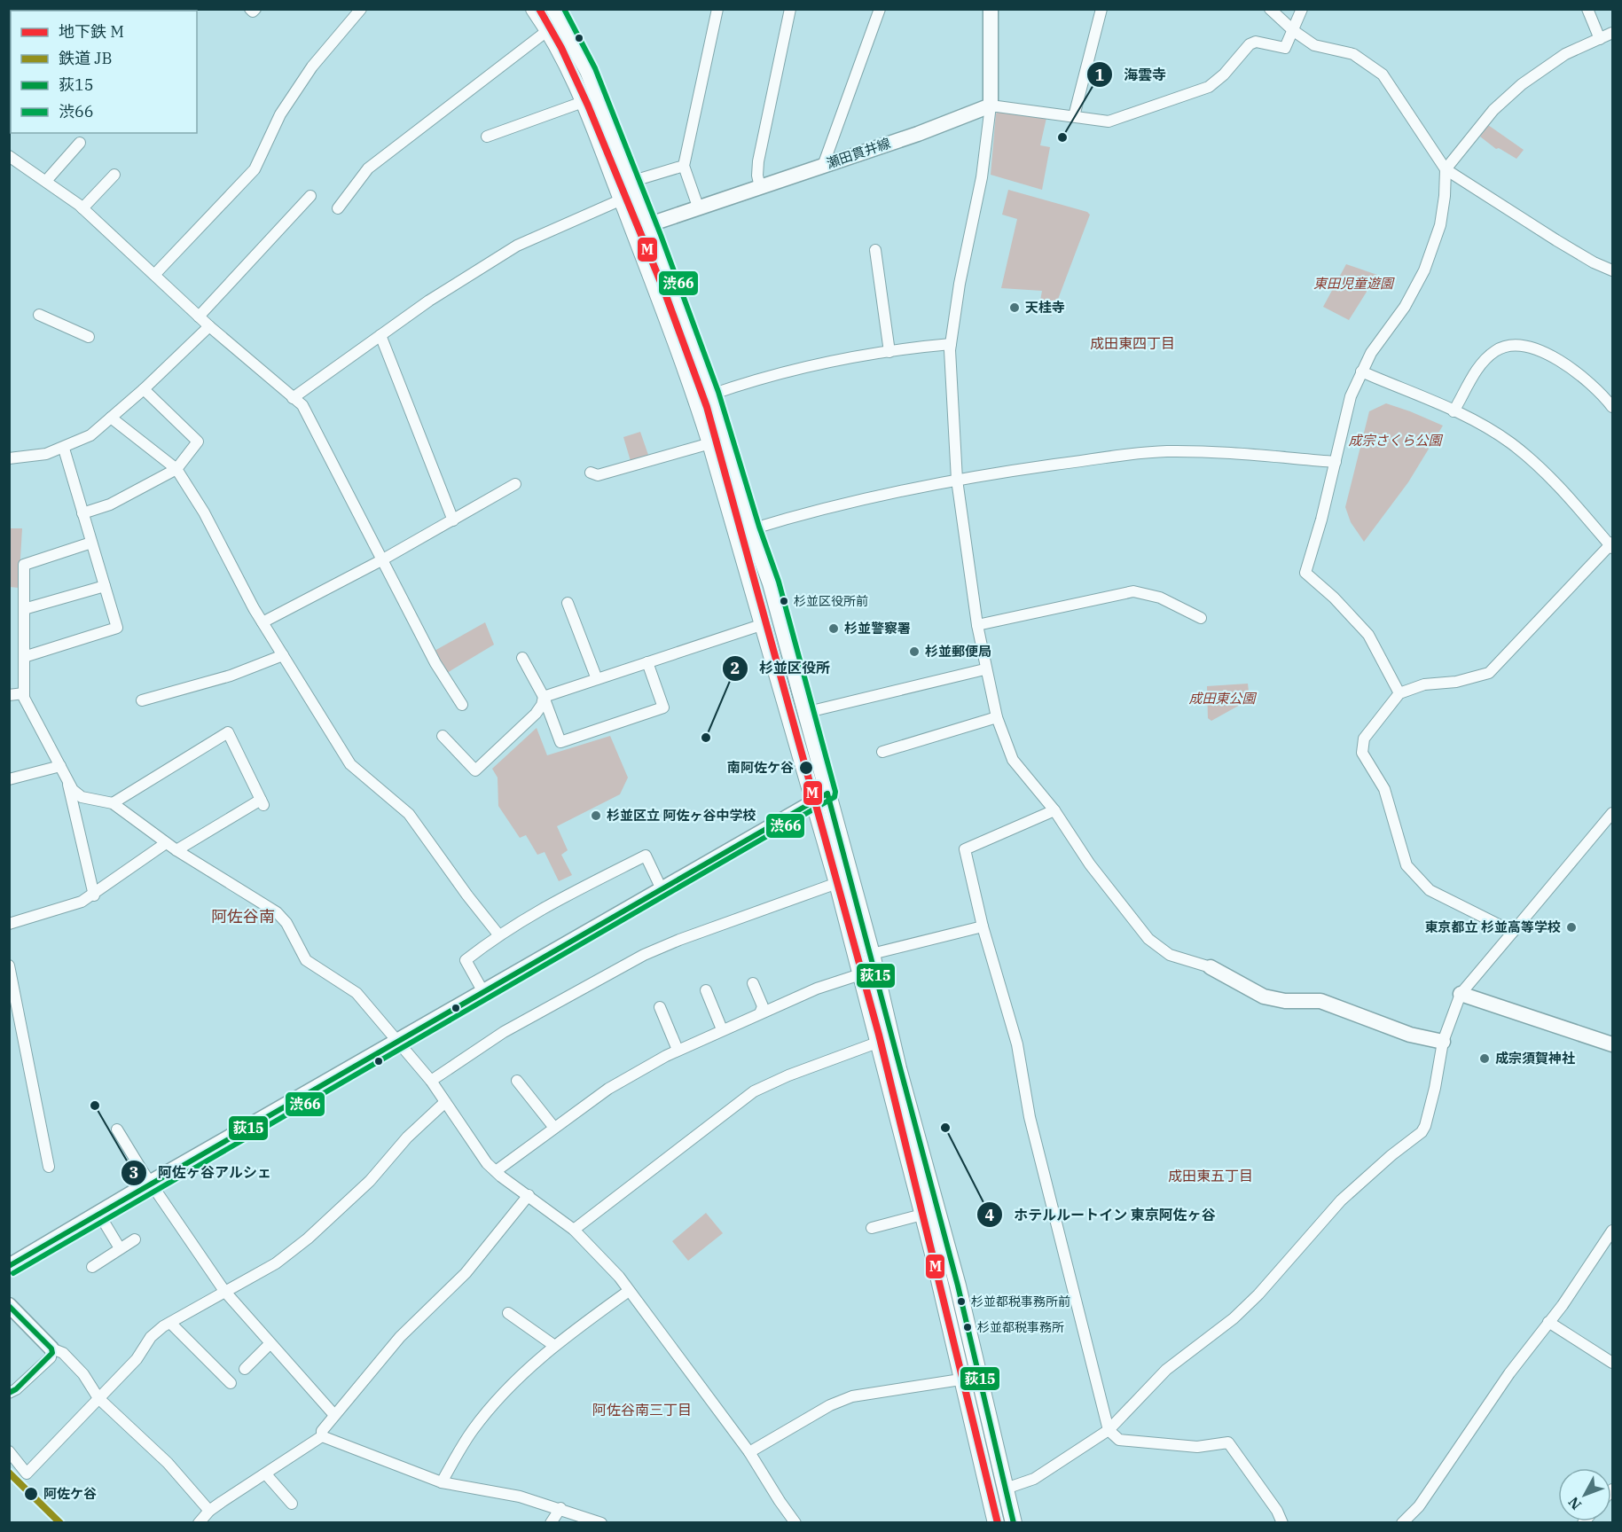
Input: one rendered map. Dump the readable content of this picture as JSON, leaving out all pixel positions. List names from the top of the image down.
{
  "streets": {
    "main road": ["瀬田貫井線"]
  },
  "districts": [
    "成田東四丁目",
    "阿佐谷南",
    "成田東五丁目",
    "阿佐谷南三丁目"
  ],
  "parks": ["東田児童遊園", "成宗さくら公園", "成田東公園"],
  "places": [
    "海雲寺",
    "天桂寺",
    "杉並区役所前",
    "杉並警察署",
    "杉並郵便局",
    "杉並区役所",
    "南阿佐ケ谷",
    "杉並区立 阿佐ヶ谷中学校",
    "東京都立 杉並高等学校",
    "成宗須賀神社",
    "阿佐ヶ谷アルシェ",
    "ホテルルートイン 東京阿佐ヶ谷",
    "杉並都税事務所前",
    "杉並都税事務所",
    "阿佐ケ谷"
  ],
  "lines": [
    "metro line M",
    "transit line 渋66",
    "transit line 荻15",
    "rail line JB"
  ],
  "legend": [
    "地下鉄 M",
    "鉄道 JB",
    "荻15",
    "渋66"
  ],
  "north": "bottom left"
}
